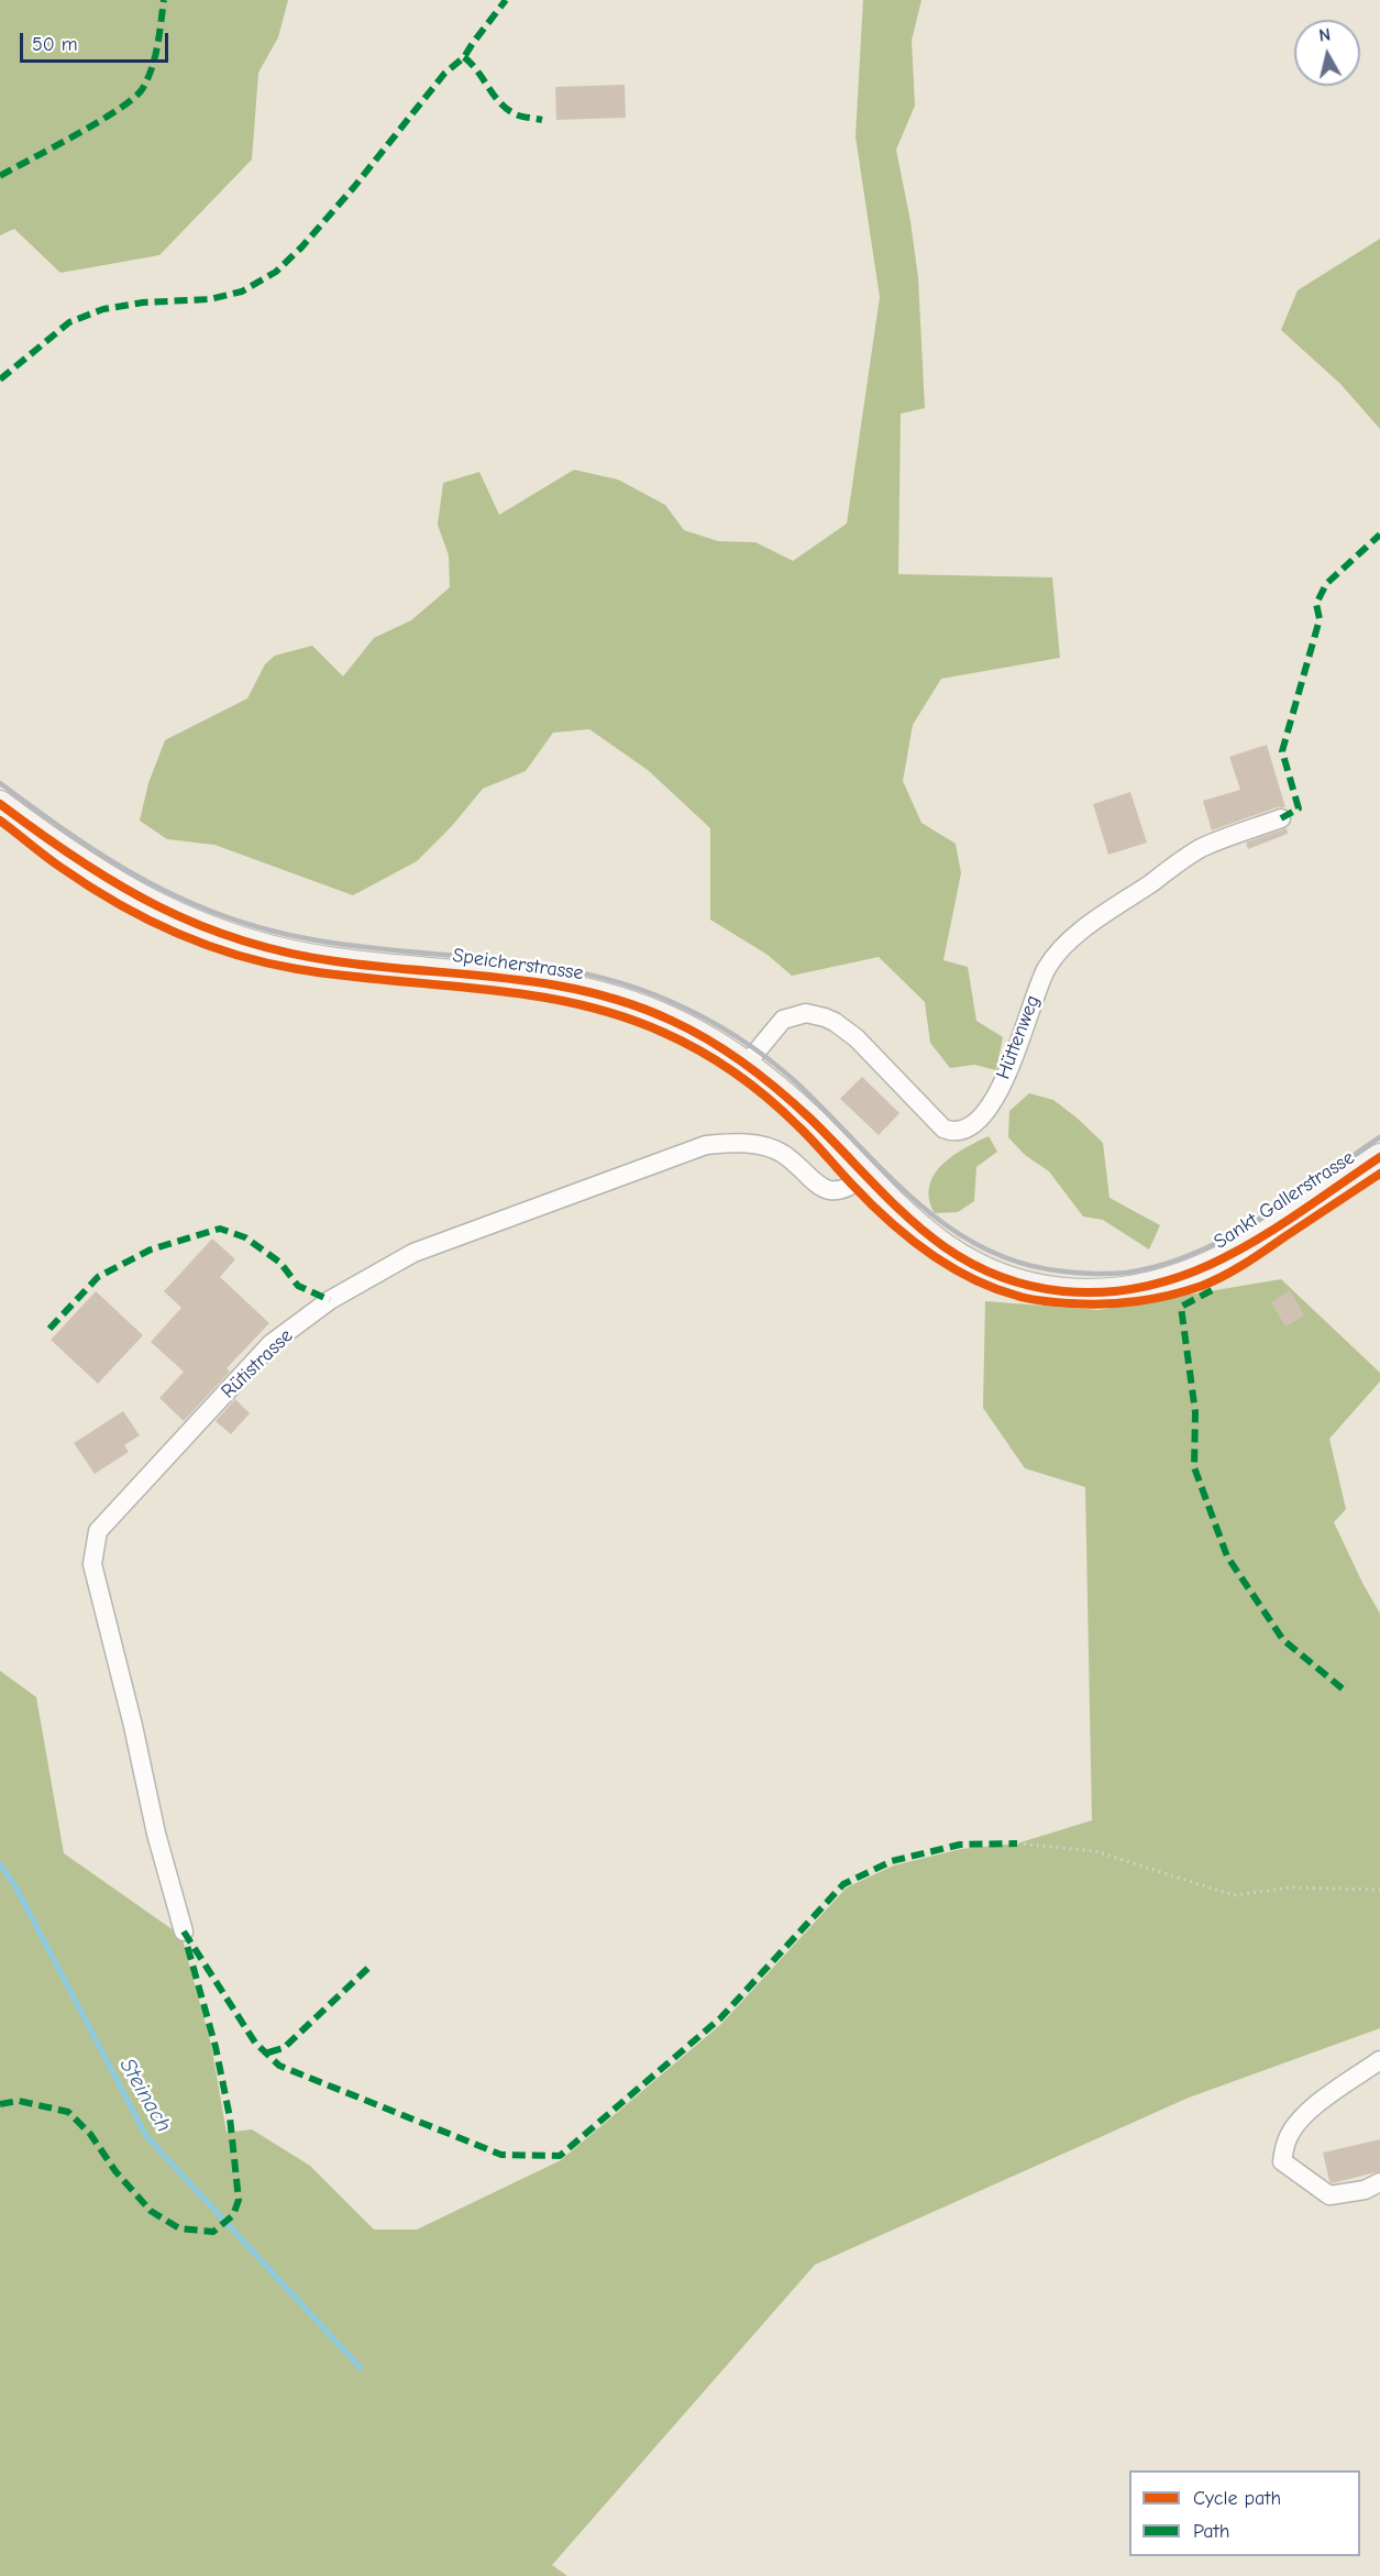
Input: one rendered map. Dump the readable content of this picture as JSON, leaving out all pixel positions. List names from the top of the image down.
{
  "streets": {
    "main road": ["Speicherstrasse", "Sankt Gallerstrasse"],
    "street": ["Hüttenweg", "Rütistrasse"]
  },
  "crossings": [
    ["Speicherstrasse", "Hüttenweg"],
    ["Speicherstrasse", "Sankt Gallerstrasse"],
    ["Speicherstrasse", "Rütistrasse"]
  ],
  "water": ["Steinach"],
  "legend": ["Cycle path", "Path"],
  "scale_bar": "50 m",
  "north": "top"
}
